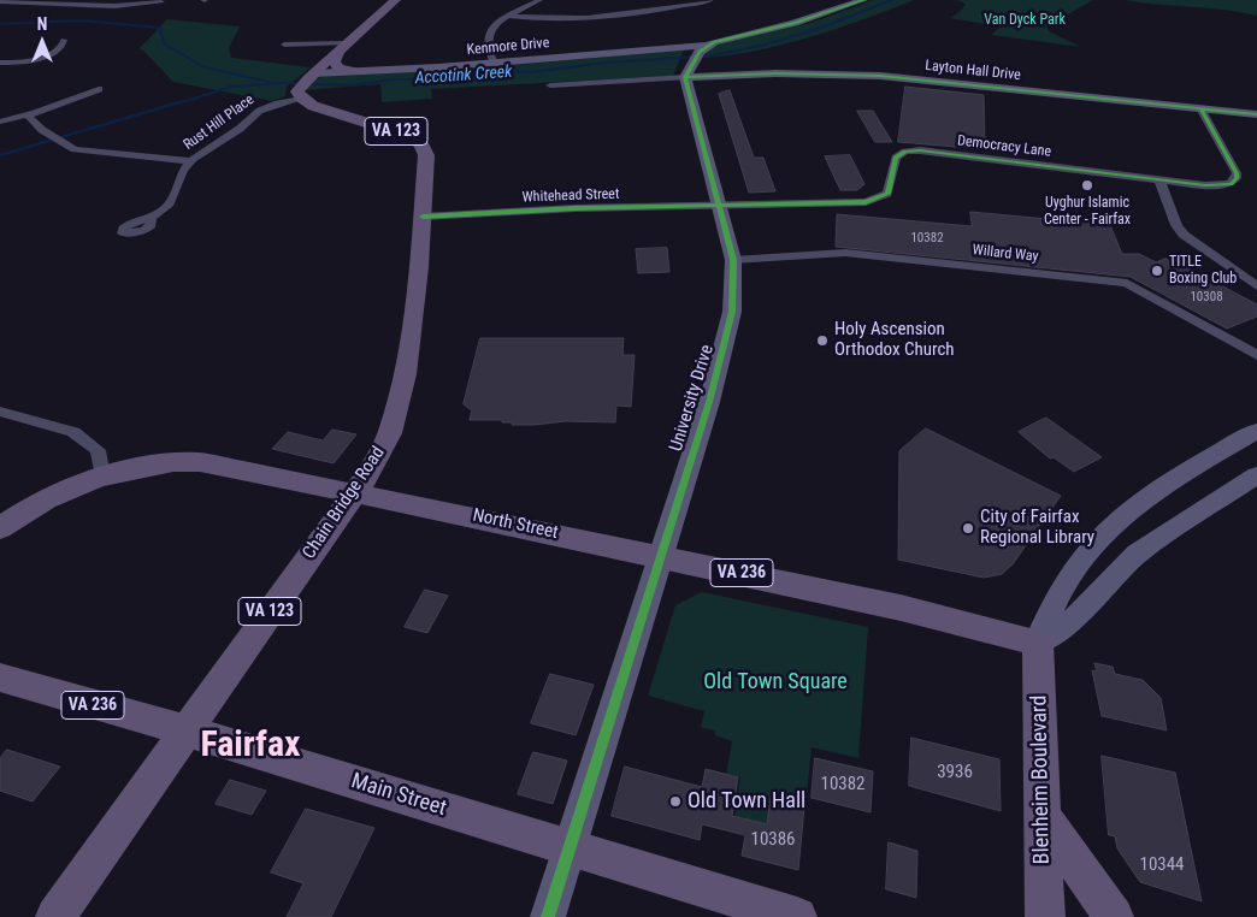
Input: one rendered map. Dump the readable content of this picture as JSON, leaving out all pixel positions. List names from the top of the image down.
{
  "streets": {
    "main road": [
      "VA 123",
      "Chain Bridge Road",
      "North Street",
      "VA 236",
      "Blenheim Boulevard",
      "Main Street"
    ],
    "street": [
      "Kenmore Drive",
      "Layton Hall Drive",
      "Rust Hill Place",
      "Democracy Lane",
      "Whitehead Street",
      "Willard Way",
      "University Drive"
    ]
  },
  "crossings": [
    ["Kenmore Drive", "Rust Hill Place"],
    ["Kenmore Drive", "Chain Bridge Road"],
    ["Layton Hall Drive", "Democracy Lane"],
    ["Layton Hall Drive", "University Drive"],
    ["Rust Hill Place", "Chain Bridge Road"],
    ["Democracy Lane", "Whitehead Street"],
    ["Democracy Lane", "University Drive"],
    ["Whitehead Street", "University Drive"],
    ["Whitehead Street", "Chain Bridge Road"],
    ["Willard Way", "University Drive"],
    ["University Drive", "North Street"],
    ["University Drive", "Main Street"],
    ["Chain Bridge Road", "North Street"],
    ["Chain Bridge Road", "Main Street"],
    ["North Street", "Blenheim Boulevard"]
  ],
  "districts": ["Fairfax"],
  "water": ["Accotink Creek"],
  "parks": ["Van Dyck Park", "Old Town Square"],
  "places": [
    "Uyghur Islamic Center - Fairfax",
    "TITLE Boxing Club",
    "Holy Ascension Orthodox Church",
    "City of Fairfax Regional Library",
    "Old Town Hall"
  ],
  "house_numbers": [
    "10382",
    "10308",
    "3936",
    "10382",
    "10386",
    "10344"
  ],
  "north": "top"
}
